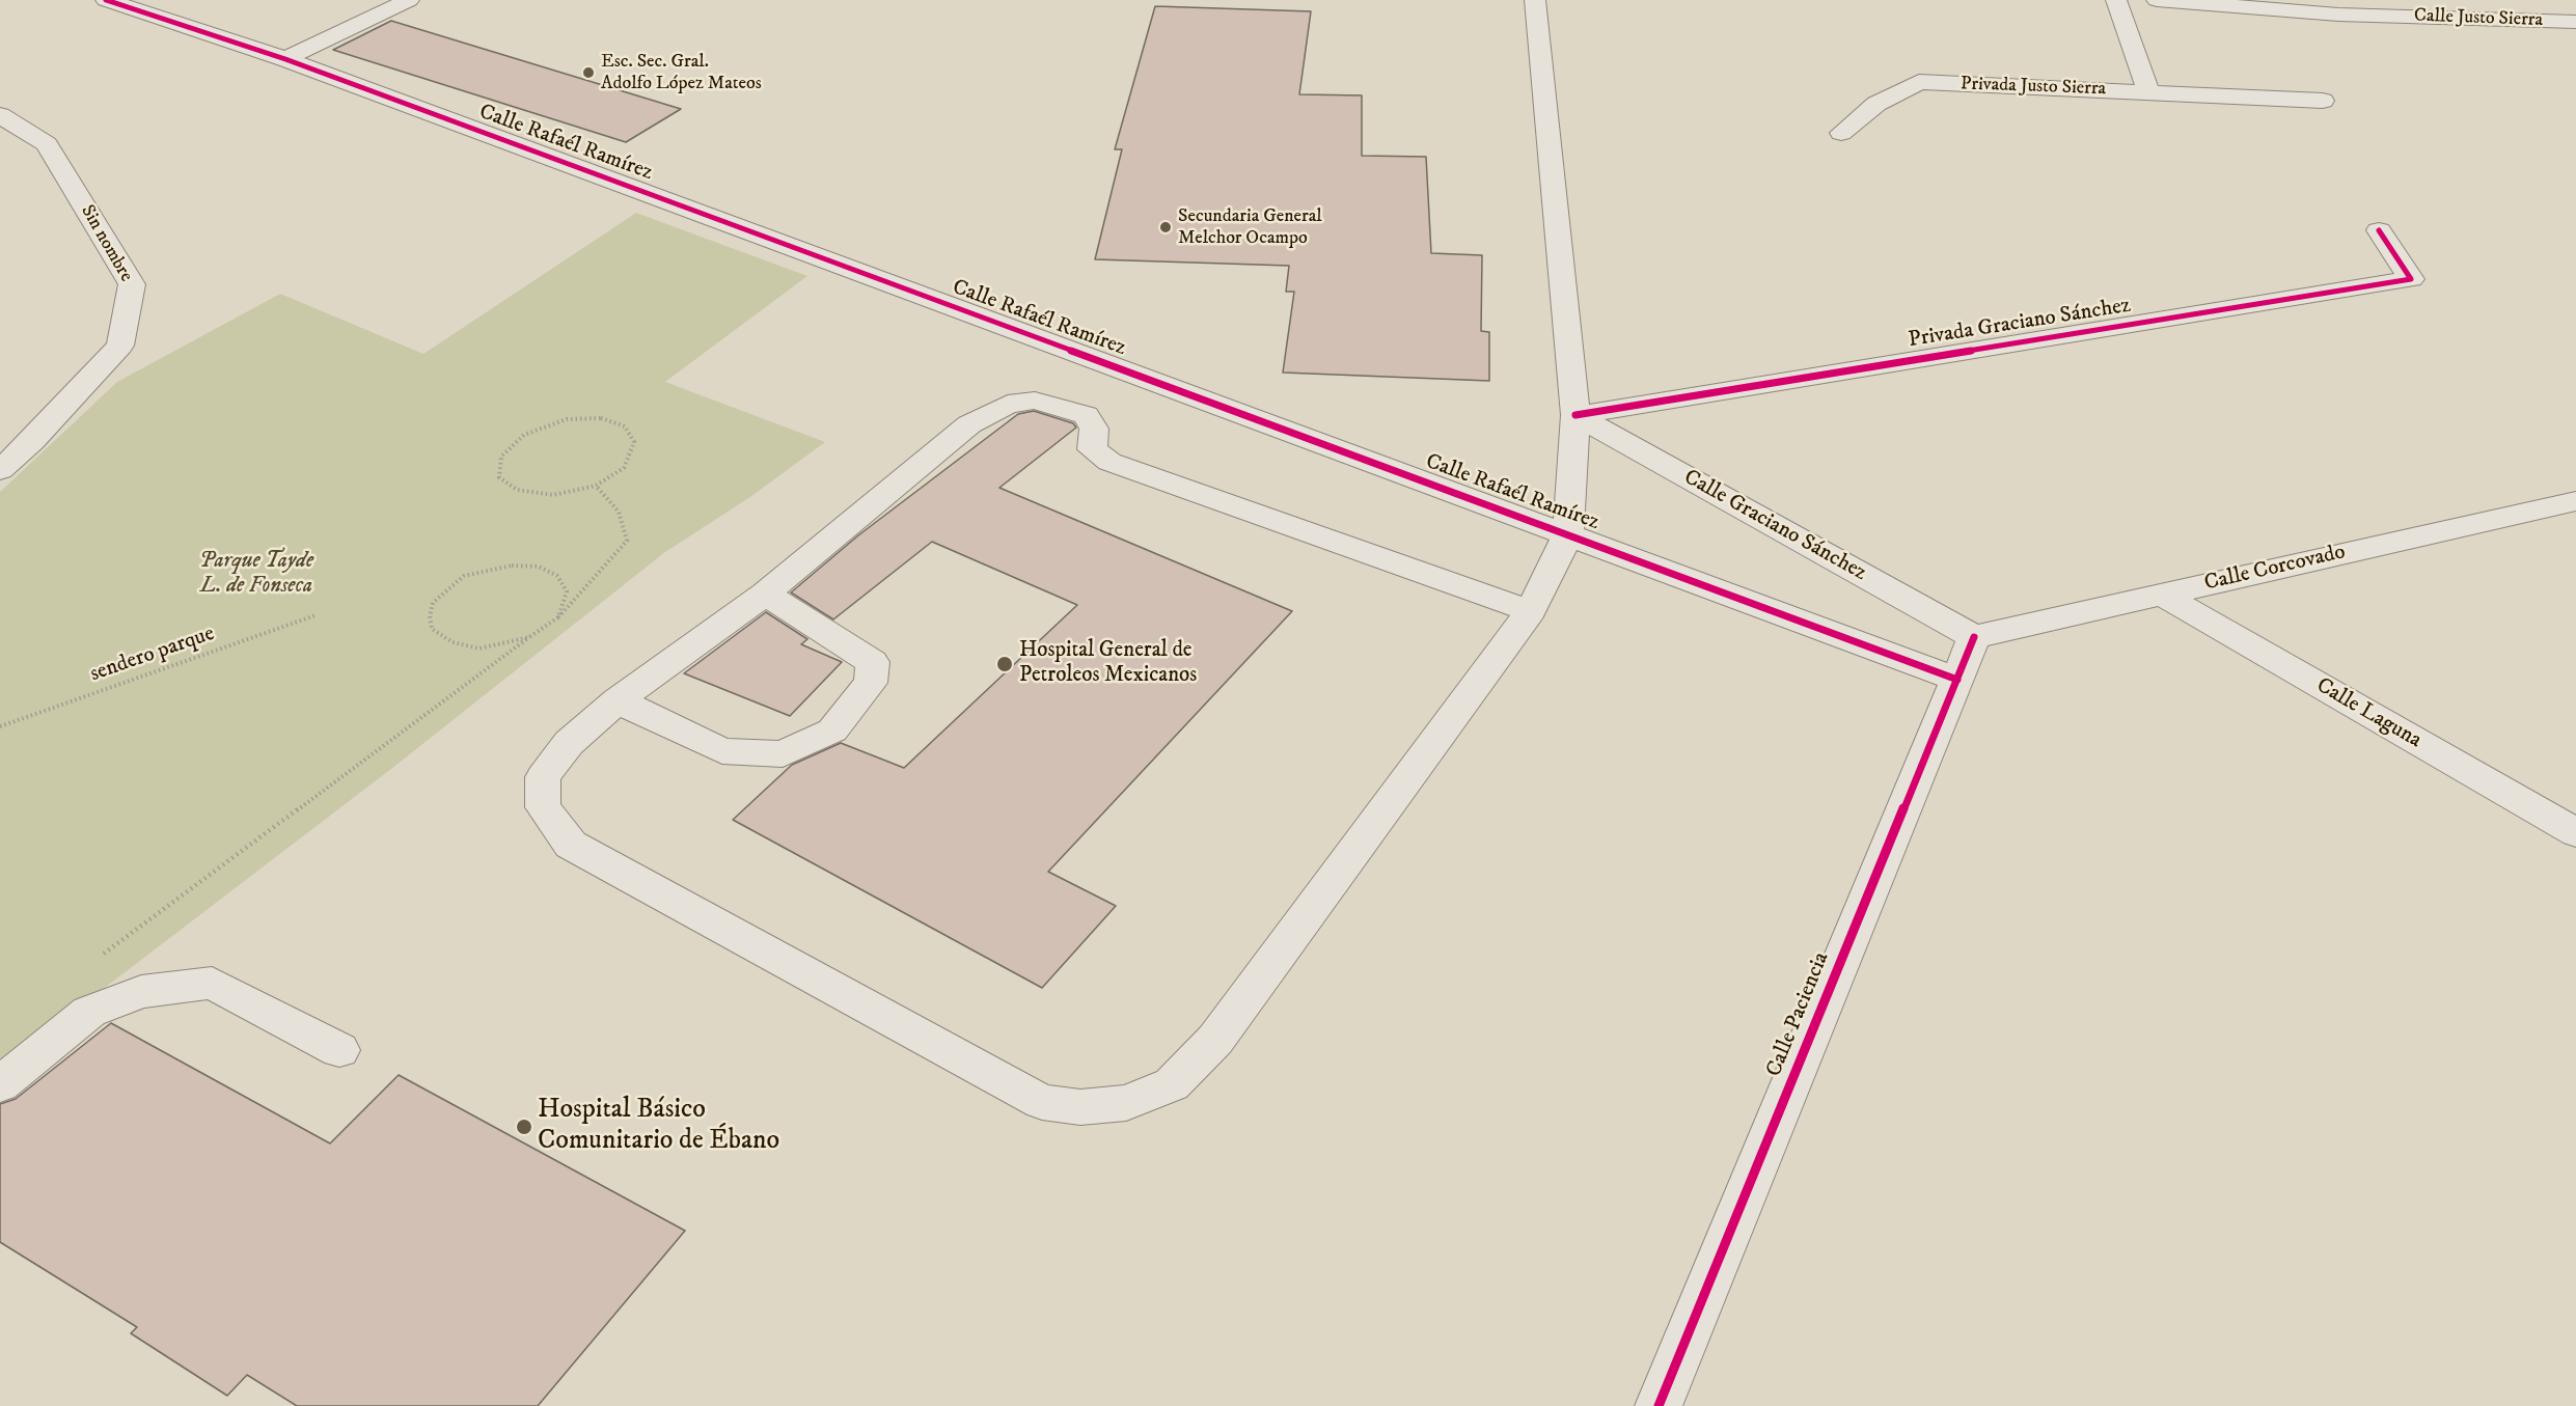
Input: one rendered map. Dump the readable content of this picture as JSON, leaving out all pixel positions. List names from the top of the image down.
{
  "streets": {
    "street": [
      "Calle Justo Sierra",
      "Privada Justo Sierra",
      "Calle Rafaél Ramírez",
      "Sin nombre",
      "Privada Graciano Sánchez",
      "Calle Graciano Sánchez",
      "Calle Corcovado",
      "Calle Laguna",
      "Calle Paciencia"
    ],
    "path": ["sendero parque"]
  },
  "crossings": [
    ["Calle Rafaél Ramírez", "Calle Paciencia"],
    ["Privada Graciano Sánchez", "Calle Graciano Sánchez"],
    ["Calle Graciano Sánchez", "Calle Corcovado"],
    ["Calle Graciano Sánchez", "Calle Paciencia"],
    ["Calle Corcovado", "Calle Laguna"],
    ["Calle Corcovado", "Calle Paciencia"]
  ],
  "parks": ["Parque Tayde L. de Fonseca"],
  "places": [
    "Esc. Sec. Gral. Adolfo López Mateos",
    "Secundaria General Melchor Ocampo",
    "Hospital General de Petroleos Mexicanos",
    "Hospital Básico Comunitario de Ébano"
  ]
}
